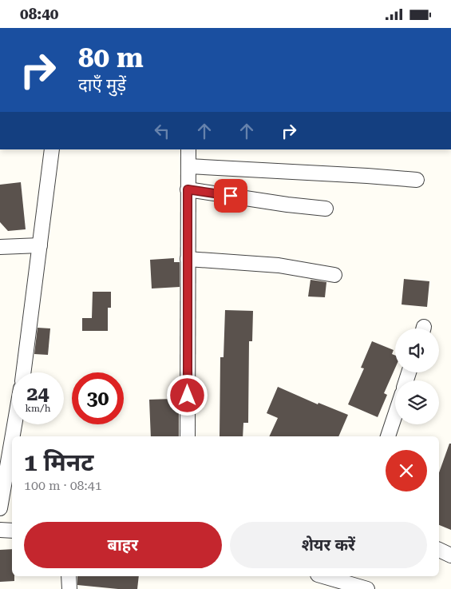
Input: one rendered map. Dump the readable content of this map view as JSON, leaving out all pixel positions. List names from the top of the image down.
{
  "page": {
    "status": "08:40",
    "turn": ["80 m", "दाएँ मुड़ें"],
    "speed": "24 km/h",
    "limit": "30",
    "heading": ["1 मिनट", "100 m · 08:41"],
    "buttons": ["बाहर", "शेयर करें"]
  }
}
